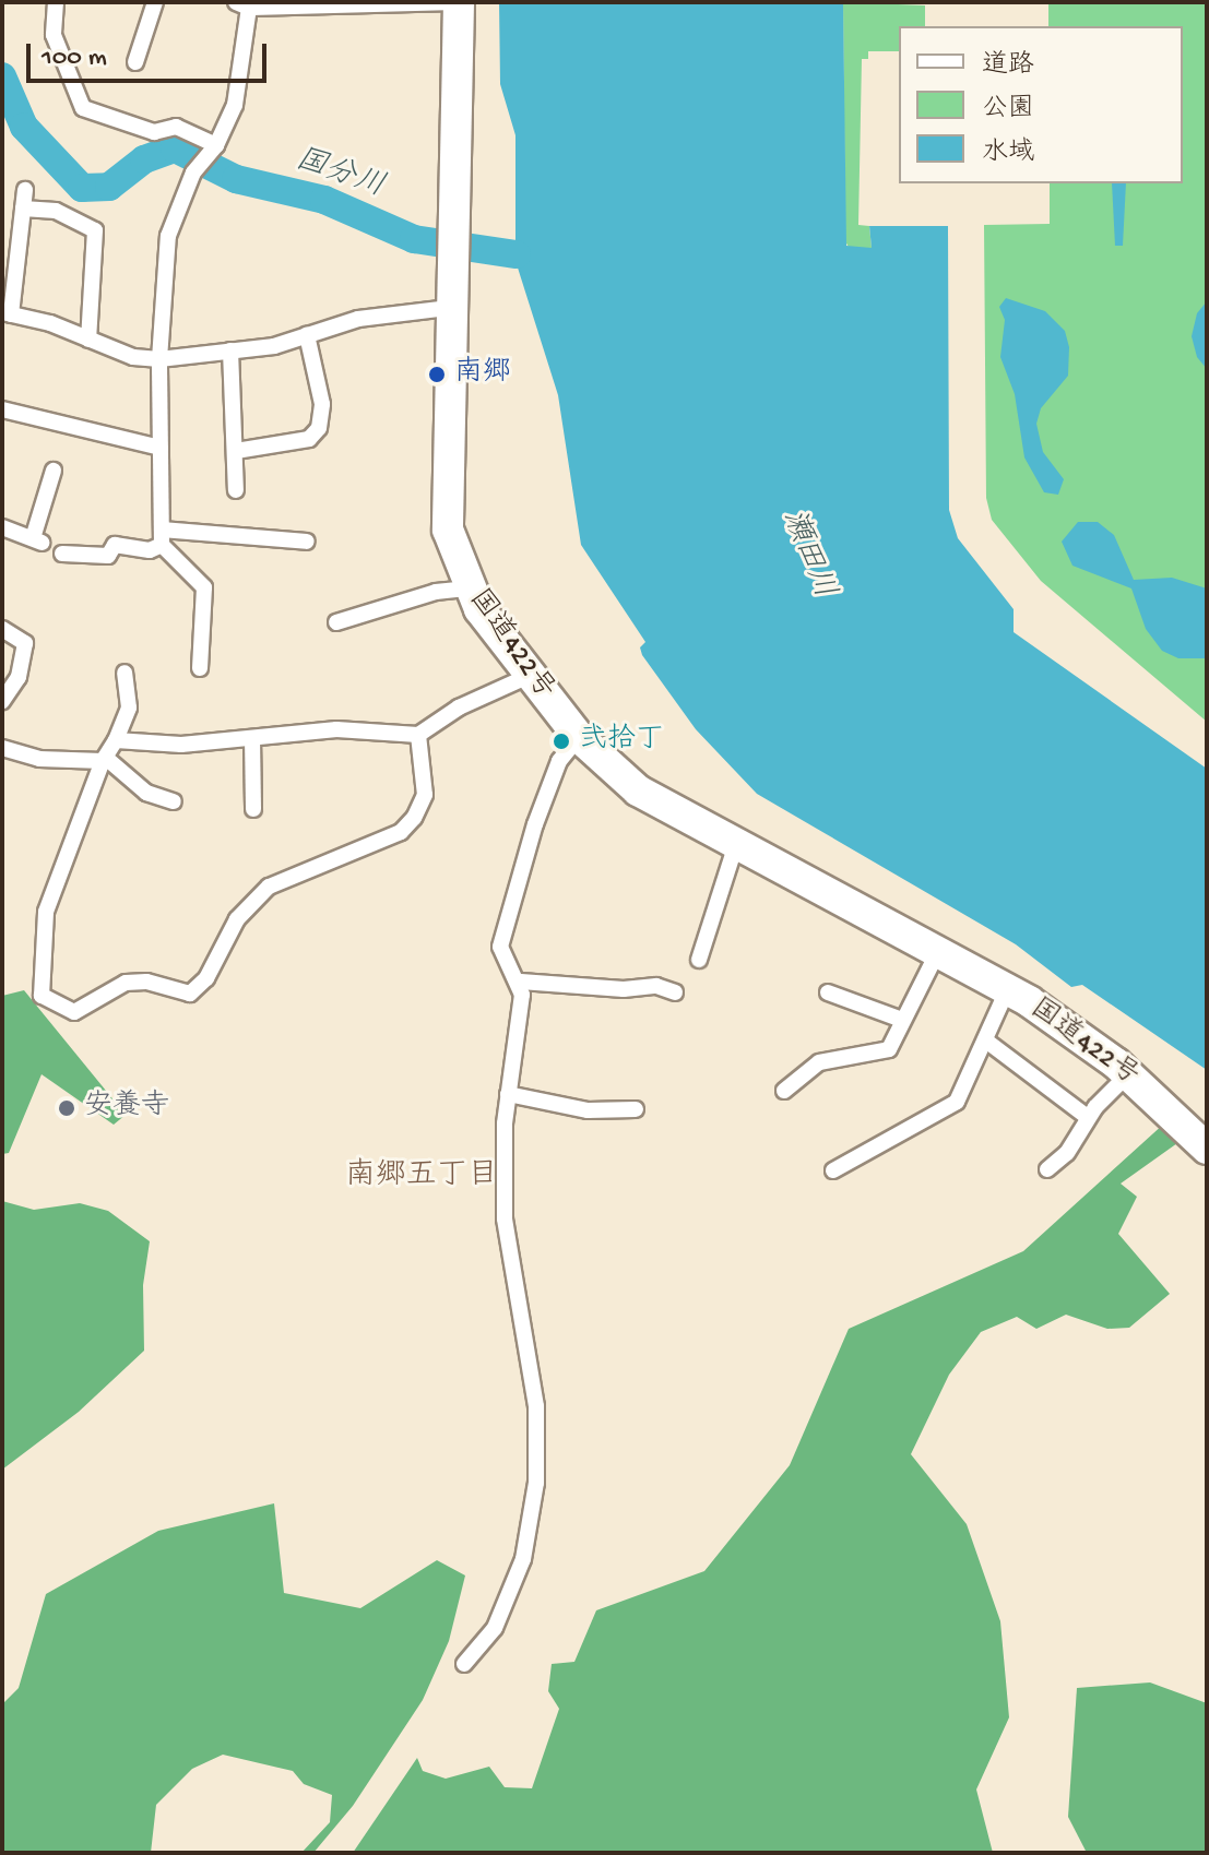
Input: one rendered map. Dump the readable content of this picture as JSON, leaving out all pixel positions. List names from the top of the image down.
{
  "streets": {
    "highway": ["国道422号"]
  },
  "districts": ["南郷五丁目"],
  "water": ["国分川", "瀬田川"],
  "places": ["南郷", "弐拾丁", "安養寺"],
  "legend": ["道路", "公園", "水域"],
  "scale_bar": "100 m"
}
